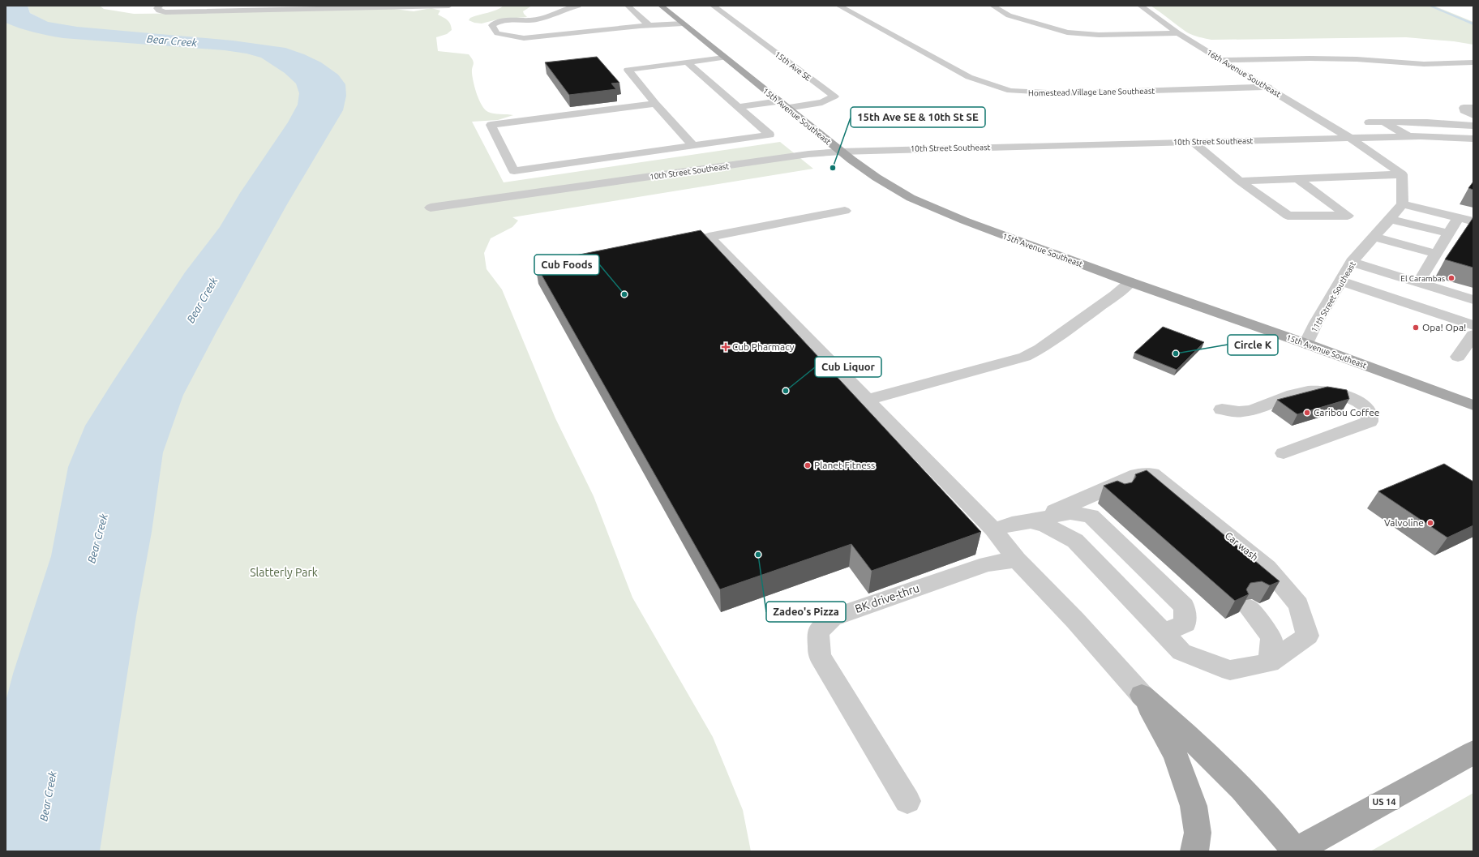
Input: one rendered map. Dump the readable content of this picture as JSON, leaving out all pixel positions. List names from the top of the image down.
{
  "streets": {
    "main road": ["15th Avenue Southeast", "US 14"],
    "street": [
      "15th Ave SE",
      "16th Avenue Southeast",
      "Homestead Village Lane Southeast",
      "10th Street Southeast",
      "11th Street Southeast",
      "Car wash",
      "BK drive-thru"
    ]
  },
  "crossings": [
    ["15th Ave SE", "15th Avenue Southeast"],
    ["16th Avenue Southeast", "Homestead Village Lane Southeast"],
    ["16th Avenue Southeast", "10th Street Southeast"],
    ["15th Avenue Southeast", "10th Street Southeast"],
    ["15th Avenue Southeast", "11th Street Southeast"]
  ],
  "water": ["Bear Creek"],
  "parks": ["Slatterly Park"],
  "places": {
    "other": [
      "15th Ave SE & 10th St SE",
      "El Carambas",
      "Cub Foods",
      "Opa! Opa!",
      "Circle K",
      "Cub Liquor",
      "Caribou Coffee",
      "Planet Fitness",
      "Valvoline",
      "Zadeo's Pizza"
    ],
    "health": ["Cub Pharmacy"]
  }
}
